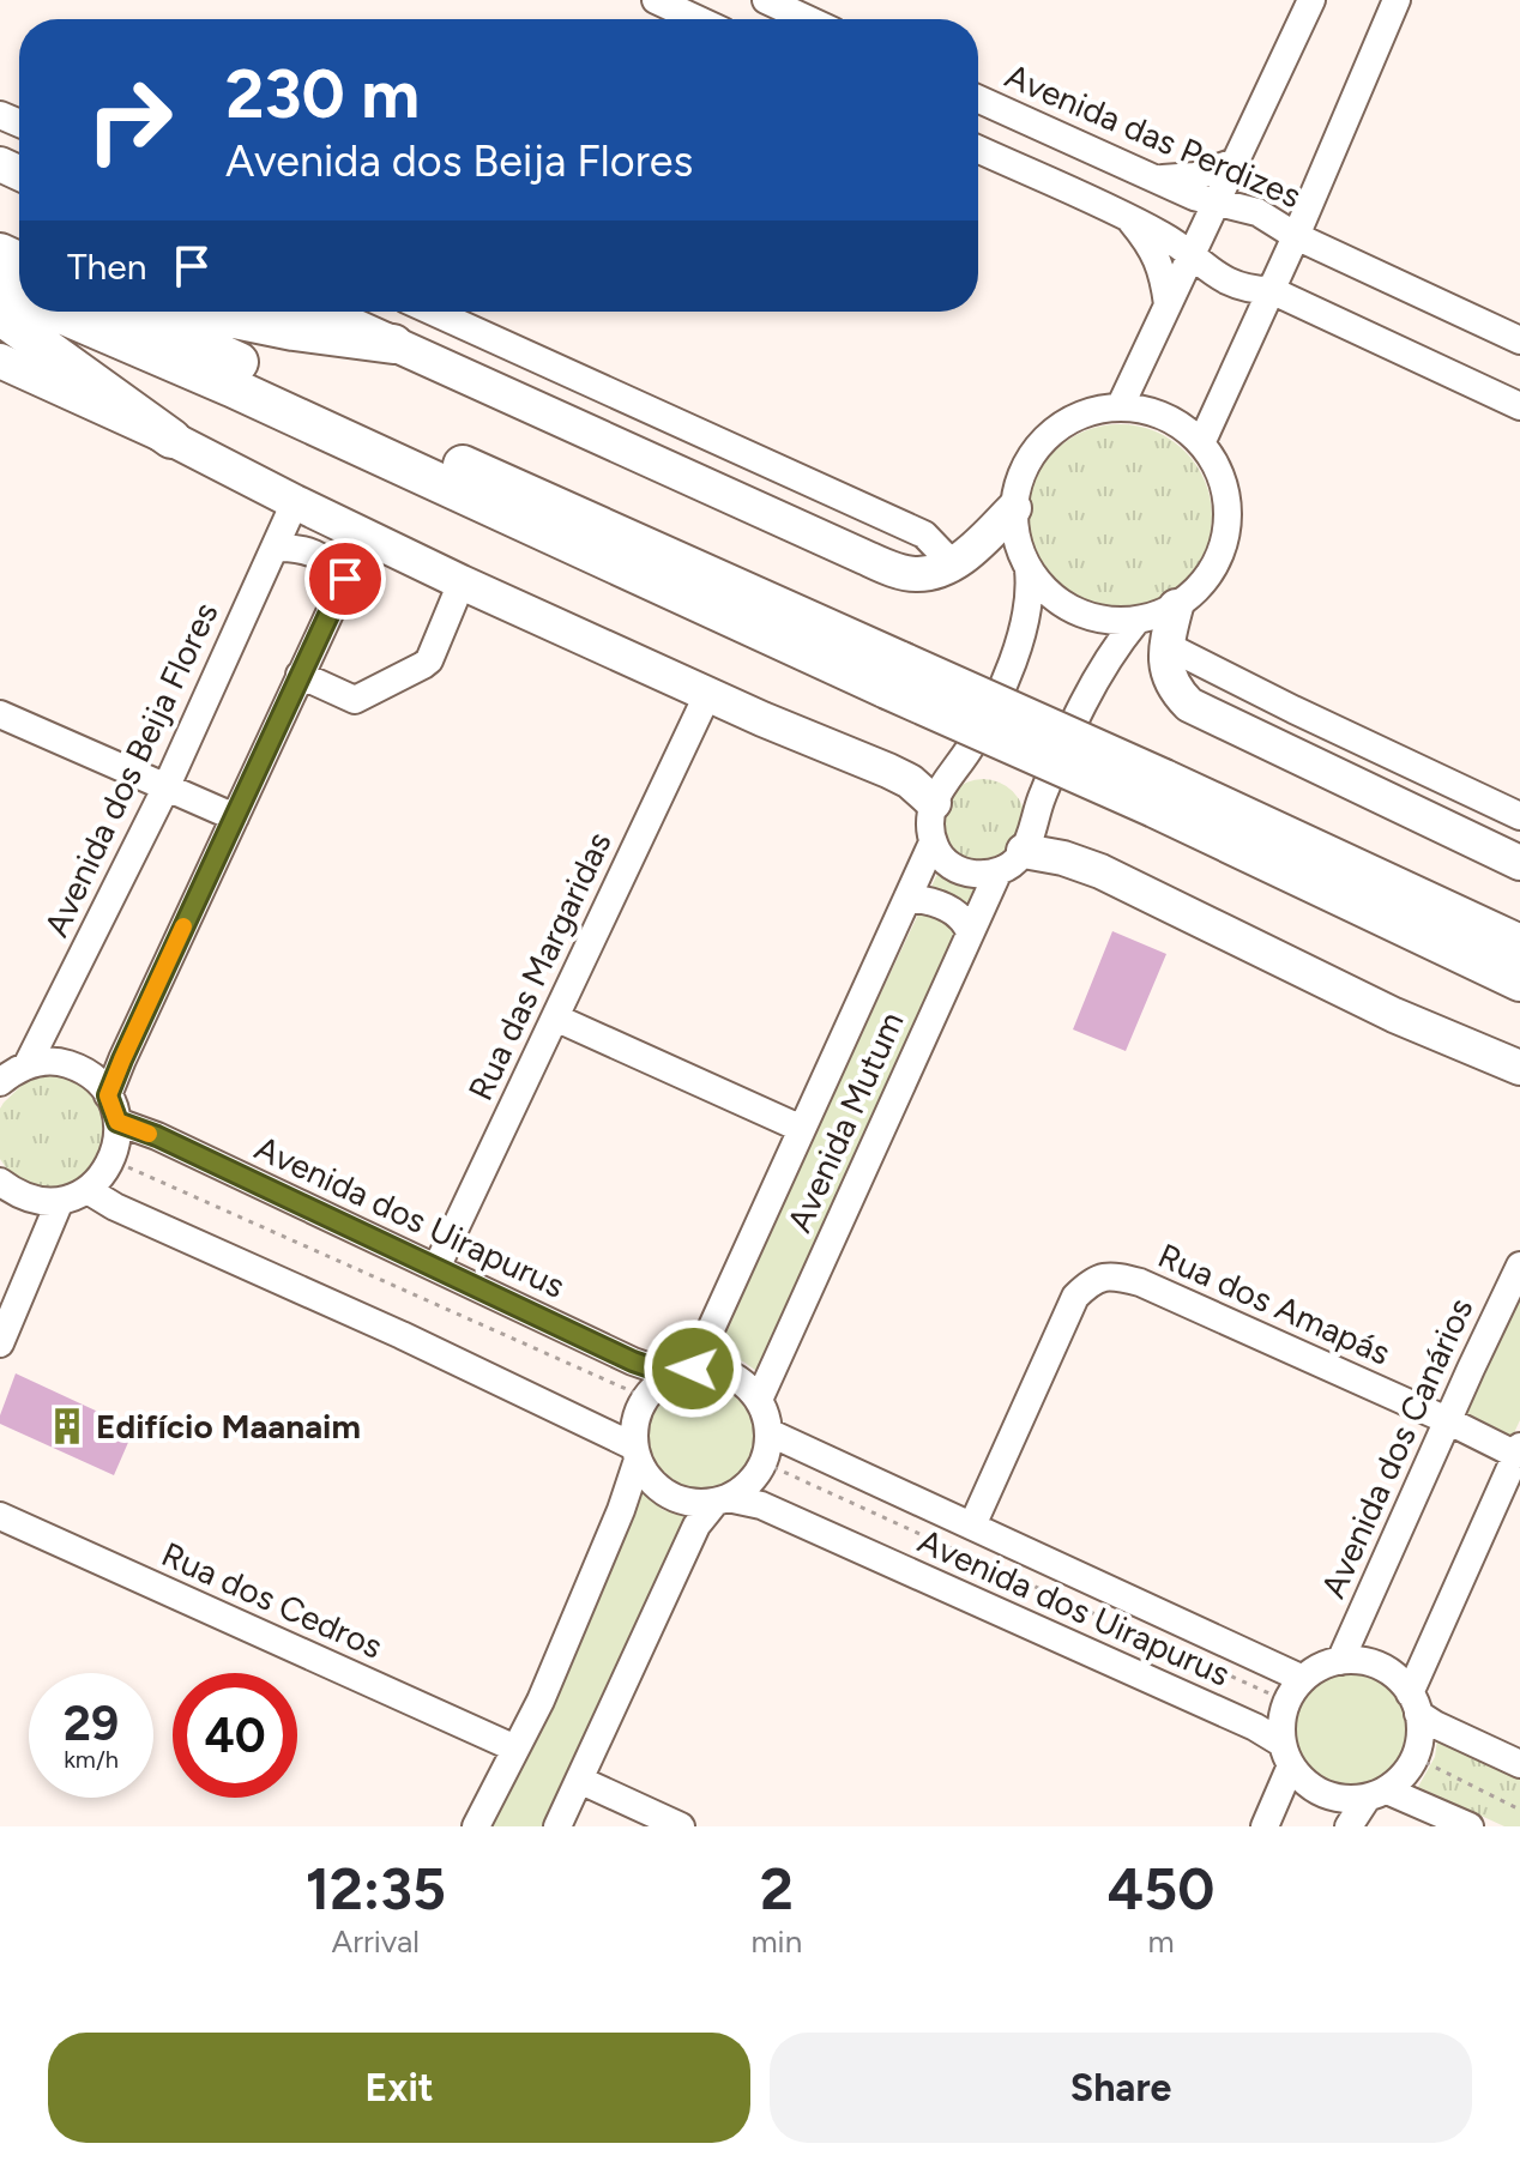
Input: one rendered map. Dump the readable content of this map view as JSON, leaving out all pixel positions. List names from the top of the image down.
{
  "streets": {
    "street": [
      "Avenida das Perdizes",
      "Avenida dos Beija Flores",
      "Rua das Margaridas",
      "Avenida Mutum",
      "Avenida dos Uirapurus",
      "Rua dos Amapás",
      "Avenida dos Canários",
      "Rua dos Cedros"
    ]
  },
  "crossings": [
    ["Rua das Margaridas", "Avenida dos Uirapurus"],
    ["Avenida Mutum", "Avenida dos Uirapurus"],
    ["Avenida dos Uirapurus", "Rua dos Amapás"],
    ["Avenida dos Uirapurus", "Avenida dos Canários"],
    ["Rua dos Amapás", "Avenida dos Canários"]
  ],
  "places": {
    "building": ["Edifício Maanaim"]
  },
  "page": {
    "turn": ["230 m", "Avenida dos Beija Flores"],
    "then": "Then",
    "speed": "29 km/h",
    "limit": "40",
    "eta": [
      "12:35",
      "Arrival",
      "2",
      "min",
      "450",
      "m"
    ],
    "buttons": ["Exit", "Share"]
  }
}
